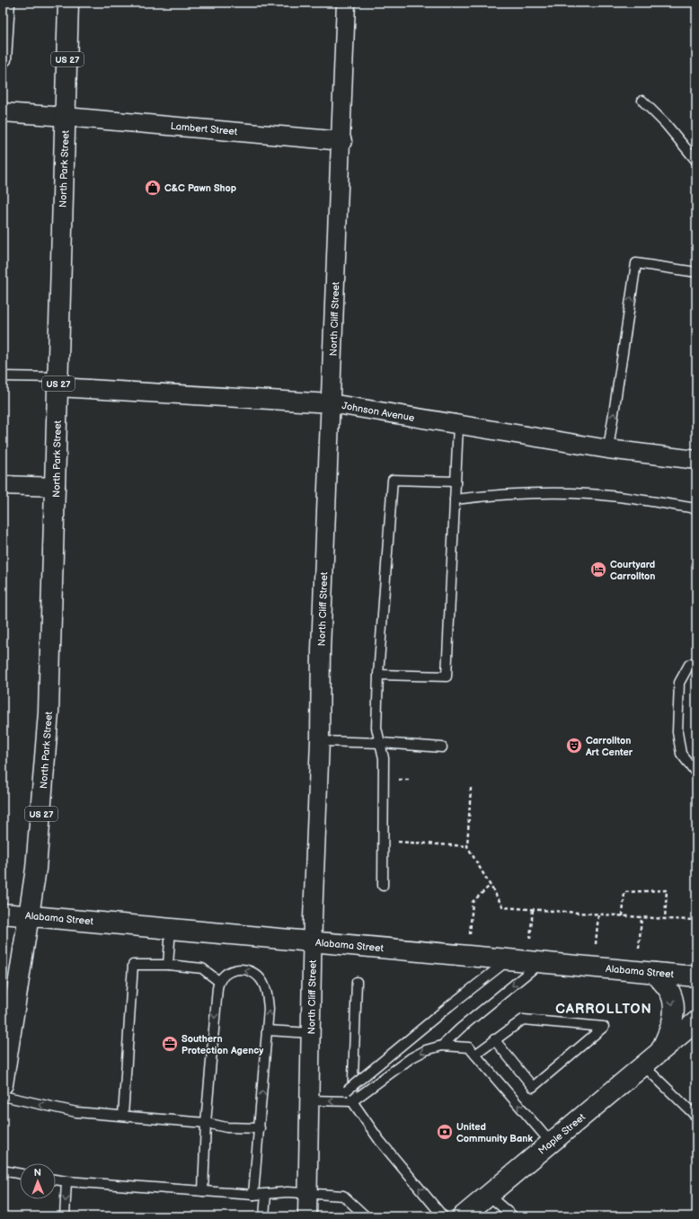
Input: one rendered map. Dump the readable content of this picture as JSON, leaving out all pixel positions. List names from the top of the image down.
{
  "streets": {
    "main road": [
      "US 27",
      "North Park Street",
      "Alabama Street",
      "Maple Street"
    ],
    "street": ["Lambert Street", "North Cliff Street", "Johnson Avenue"]
  },
  "crossings": [
    ["US 27", "North Park Street"],
    ["US 27", "Alabama Street"],
    ["Lambert Street", "North Park Street"],
    ["Lambert Street", "North Cliff Street"],
    ["North Park Street", "Johnson Avenue"],
    ["North Park Street", "Alabama Street"],
    ["North Cliff Street", "Johnson Avenue"],
    ["North Cliff Street", "Alabama Street"]
  ],
  "districts": ["CARROLLTON"],
  "places": {
    "shop": ["C&C Pawn Shop"],
    "hotel": ["Courtyard Carrollton"],
    "theatre": ["Carrollton Art Center"],
    "office": ["Southern Protection Agency"],
    "bank": ["United Community Bank"]
  },
  "north": "top"
}
